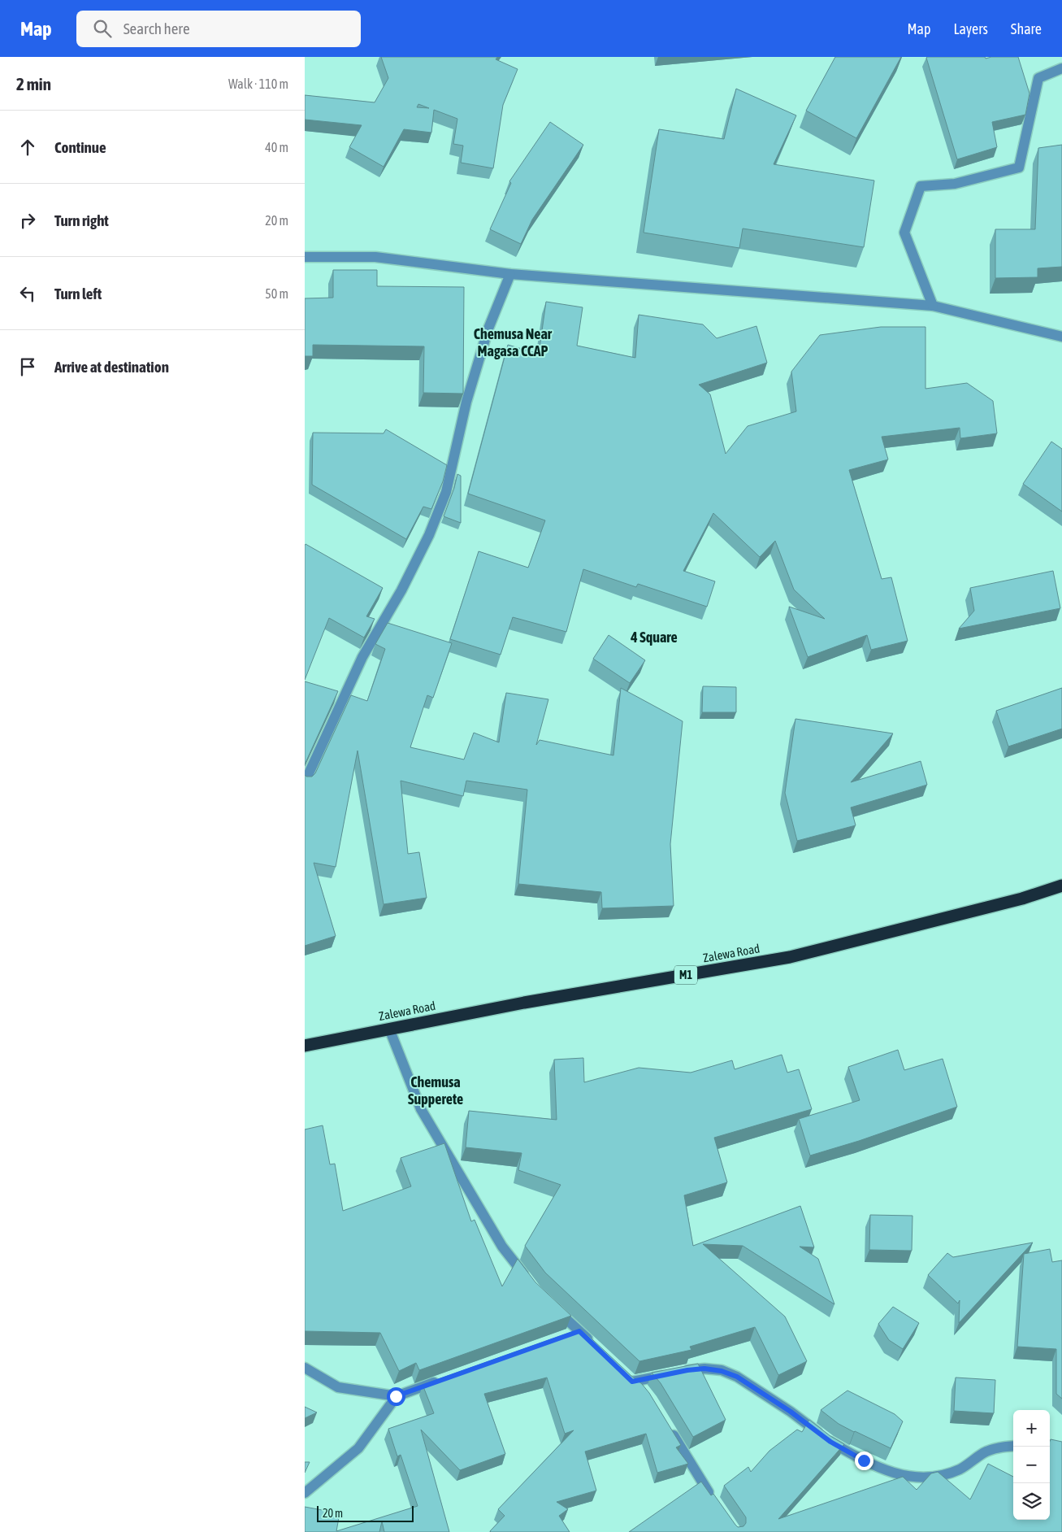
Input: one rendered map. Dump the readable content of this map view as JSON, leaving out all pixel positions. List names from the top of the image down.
{
  "streets": {
    "highway": ["Zalewa Road", "M1"]
  },
  "districts": ["Chemusa Near Magasa CCAP", "4 Square", "Chemusa Supperete"],
  "scale_bar": "20 m",
  "page": {
    "header": "Map",
    "search": "Search here",
    "nav": ["Map", "Layers", "Share"],
    "heading": ["2 min", "Walk · 110 m"],
    "list": [
      ["Continue", "40 m"],
      ["Turn right", "20 m"],
      ["Turn left", "50 m"],
      "Arrive at destination"
    ],
    "map_buttons": ["+", "−"],
    "scale": "20 m"
  }
}
